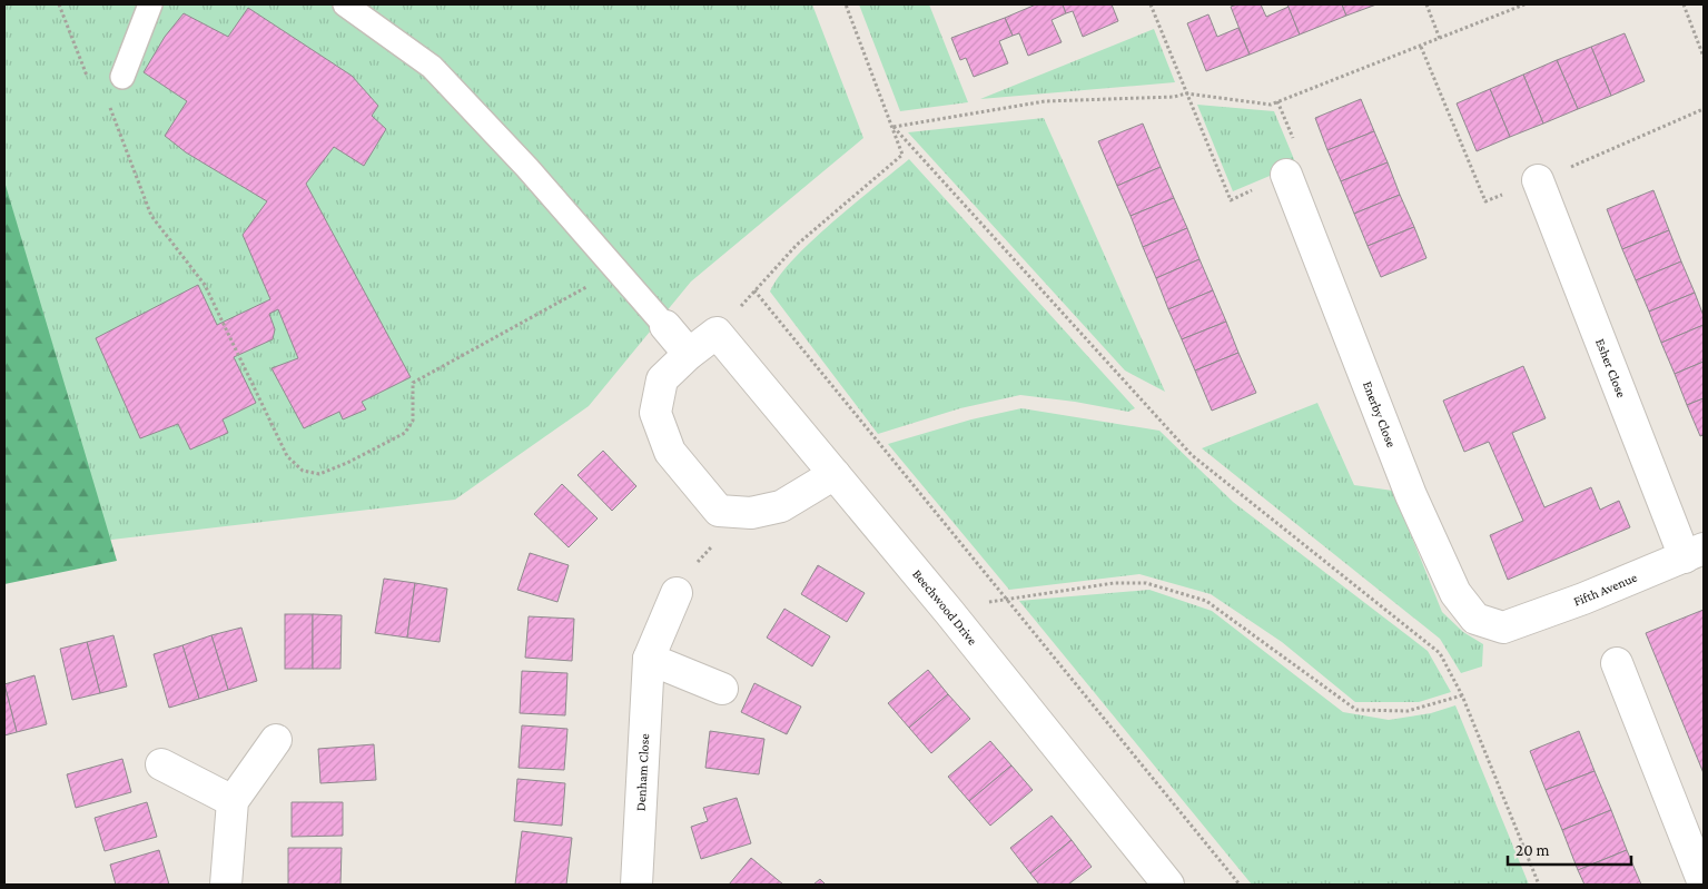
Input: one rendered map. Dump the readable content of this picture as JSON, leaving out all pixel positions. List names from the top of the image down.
{
  "streets": {
    "street": [
      "Esher Close",
      "Enerby Close",
      "Fifth Avenue",
      "Beechwood Drive",
      "Denham Close"
    ]
  },
  "crossings": [
    ["Esher Close", "Fifth Avenue"],
    ["Enerby Close", "Fifth Avenue"]
  ],
  "scale_bar": "20 m"
}
